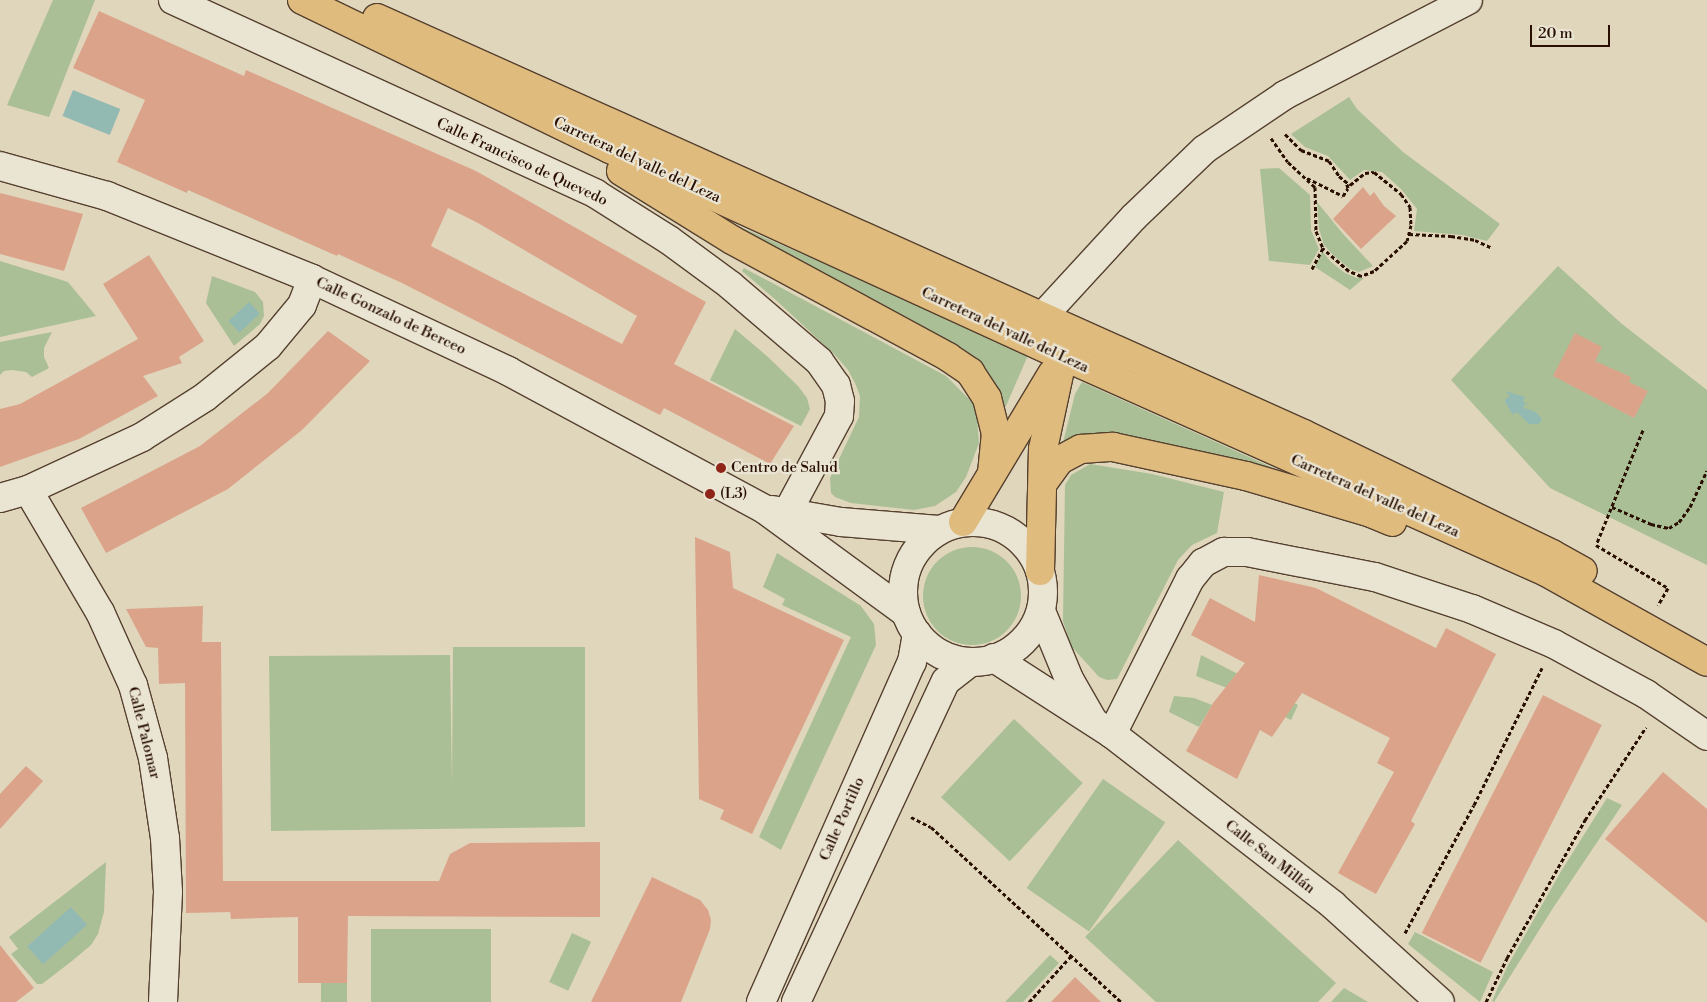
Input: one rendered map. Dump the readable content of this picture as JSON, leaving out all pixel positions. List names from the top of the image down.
{
  "streets": {
    "main road": ["Carretera del valle del Leza"],
    "street": [
      "Calle Francisco de Quevedo",
      "Calle Gonzalo de Berceo",
      "Calle Palomar",
      "Calle Portillo",
      "Calle San Millán"
    ]
  },
  "crossings": [
    ["Calle Francisco de Quevedo", "Calle Gonzalo de Berceo"],
    ["Calle Gonzalo de Berceo", "Calle Portillo"],
    ["Calle Gonzalo de Berceo", "Calle San Millán"],
    ["Calle Portillo", "Calle San Millán"]
  ],
  "places": ["Centro de Salud", "(L3)"],
  "scale_bar": "20 m"
}
